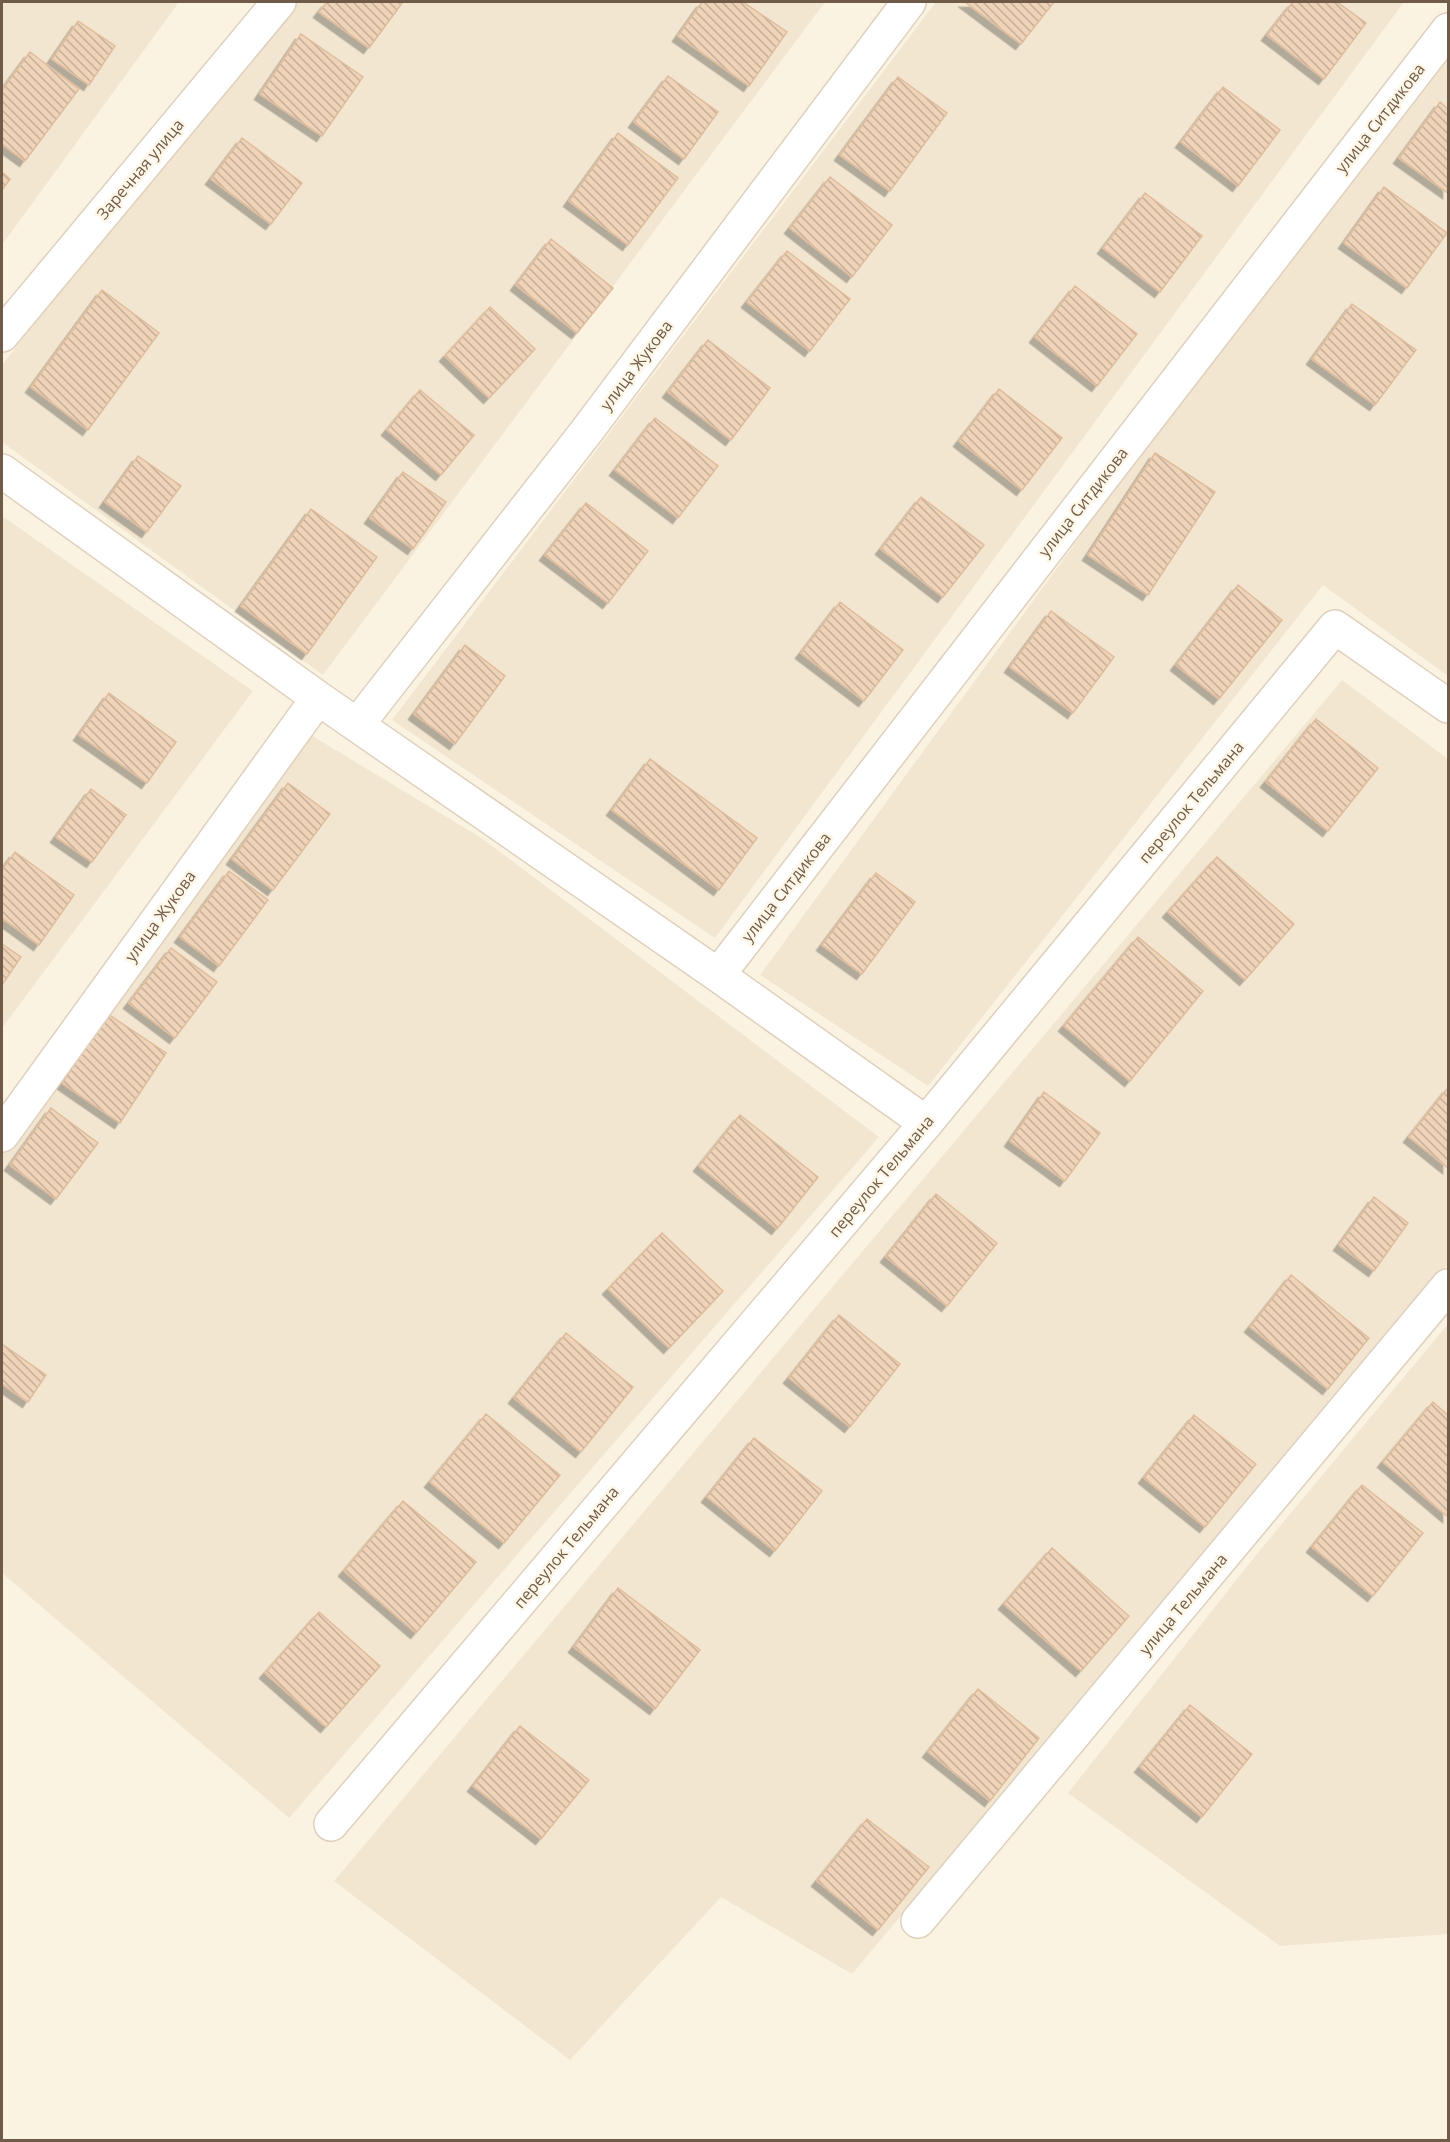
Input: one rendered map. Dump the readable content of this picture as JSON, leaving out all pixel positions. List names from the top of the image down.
{
  "streets": {
    "street": [
      "улица Ситдикова",
      "Заречная улица",
      "улица Жукова",
      "переулок Тельмана",
      "улица Тельмана"
    ]
  }
}
